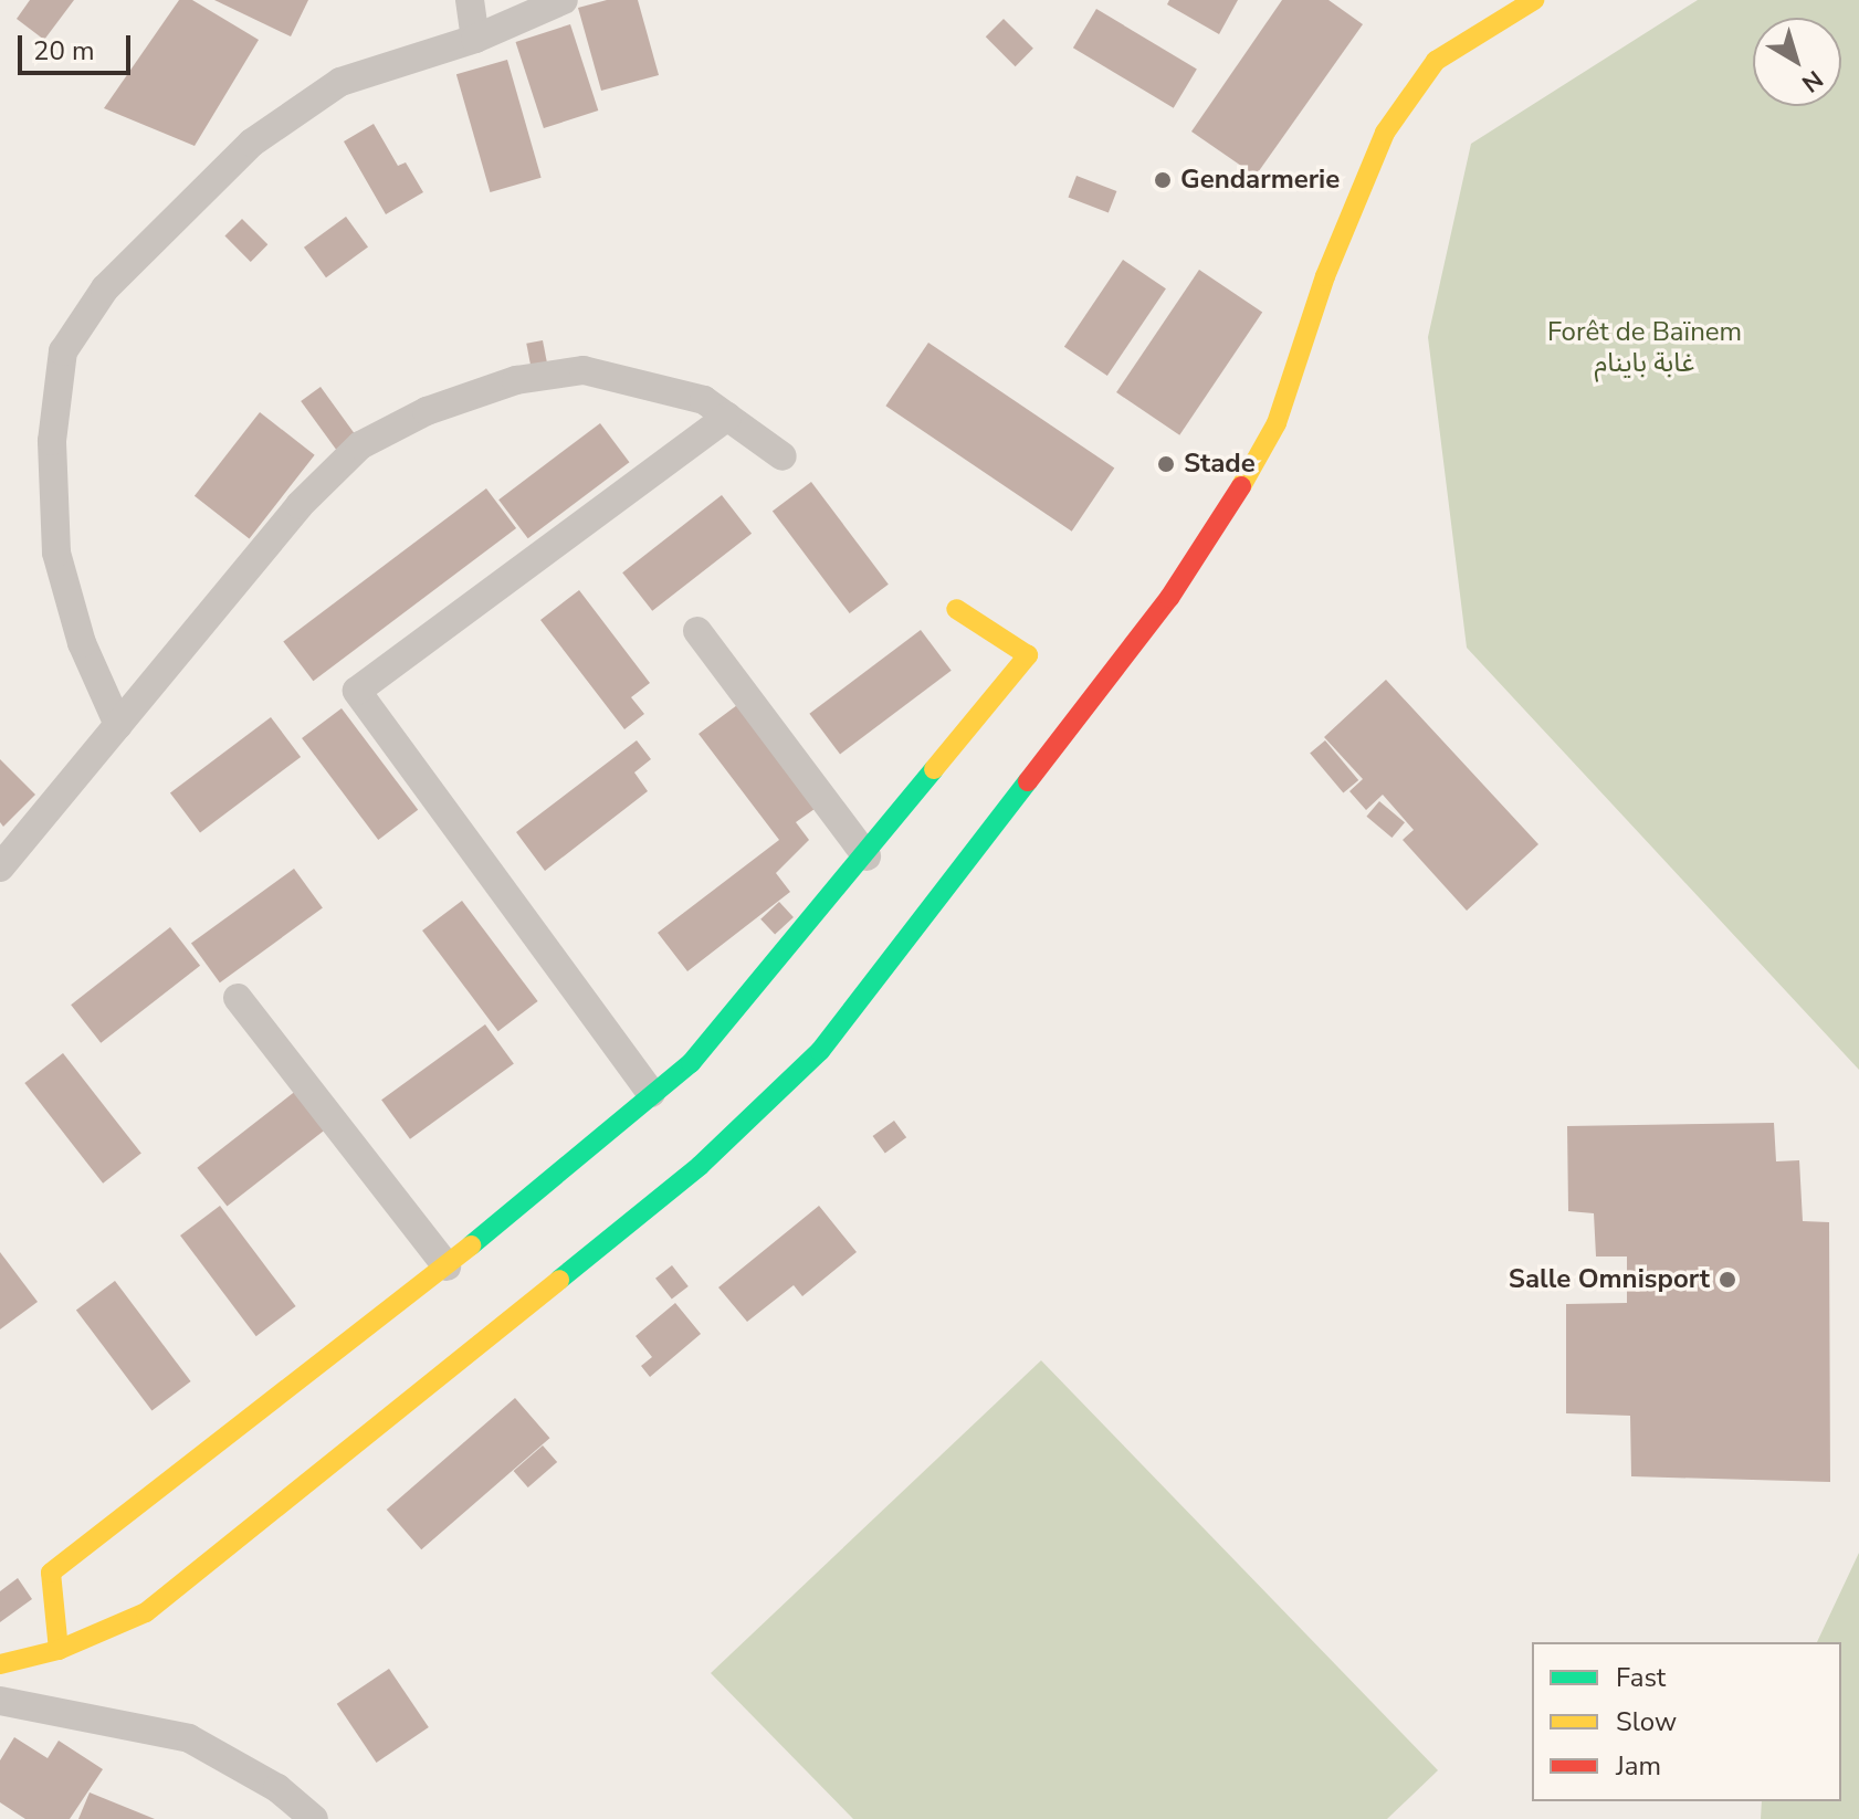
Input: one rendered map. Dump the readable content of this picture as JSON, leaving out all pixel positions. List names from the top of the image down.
{
  "parks": ["Forêt de Baïnem غابة باينام"],
  "places": ["Gendarmerie", "Stade", "Salle Omnisport"],
  "legend": ["Fast", "Slow", "Jam"],
  "scale_bar": "20 m",
  "north": "bottom right"
}
